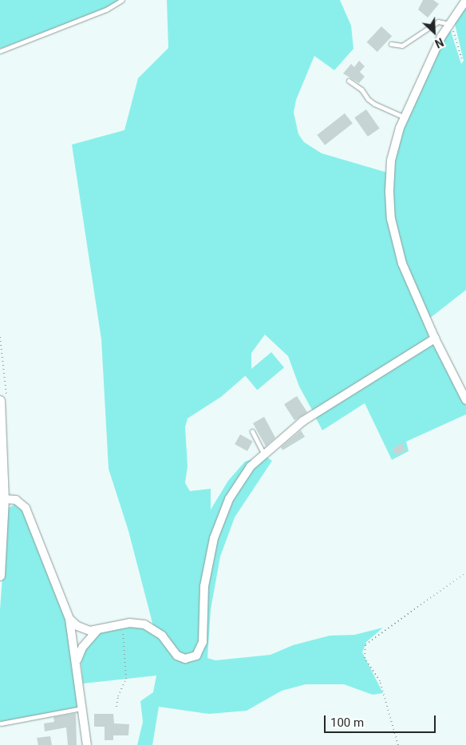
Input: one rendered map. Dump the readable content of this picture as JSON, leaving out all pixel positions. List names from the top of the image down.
{
  "scale_bar": "100 m",
  "north": "bottom right"
}
